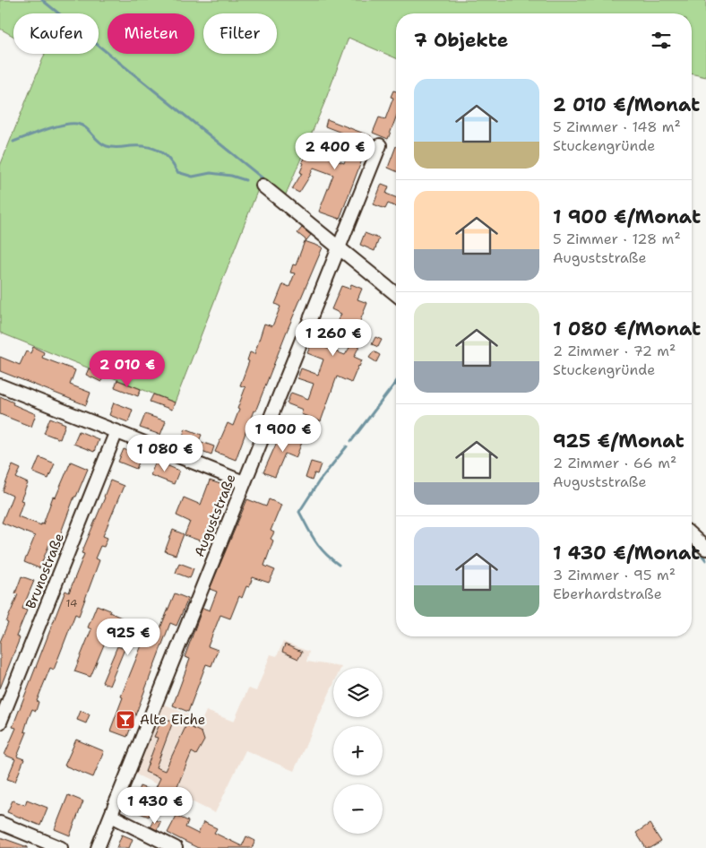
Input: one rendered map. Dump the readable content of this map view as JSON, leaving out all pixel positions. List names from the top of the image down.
{
  "streets": {
    "street": ["Auguststraße", "Brunostraße"]
  },
  "places": {
    "bar": ["Alte Eiche"]
  },
  "house_numbers": ["14"],
  "page": {
    "chip": ["Kaufen", "Mieten", "Filter"],
    "heading": "7 Objekte",
    "list": [
      {
        "name": "2 010 €/Monat",
        "note": "5 Zimmer · 148 m² · Stuckengründe"
      },
      {
        "name": "1 900 €/Monat",
        "note": "5 Zimmer · 128 m² · Auguststraße"
      },
      {
        "name": "1 080 €/Monat",
        "note": "2 Zimmer · 72 m² · Stuckengründe"
      },
      {
        "name": "925 €/Monat",
        "note": "2 Zimmer · 66 m² · Auguststraße"
      },
      {
        "name": "1 430 €/Monat",
        "note": "3 Zimmer · 95 m² · Eberhardstraße"
      }
    ],
    "price": [
      "2 400 €",
      "1 260 €",
      "2 010 €",
      "1 900 €",
      "1 080 €",
      "925 €",
      "1 430 €"
    ],
    "map_buttons": ["+", "−"]
  }
}
